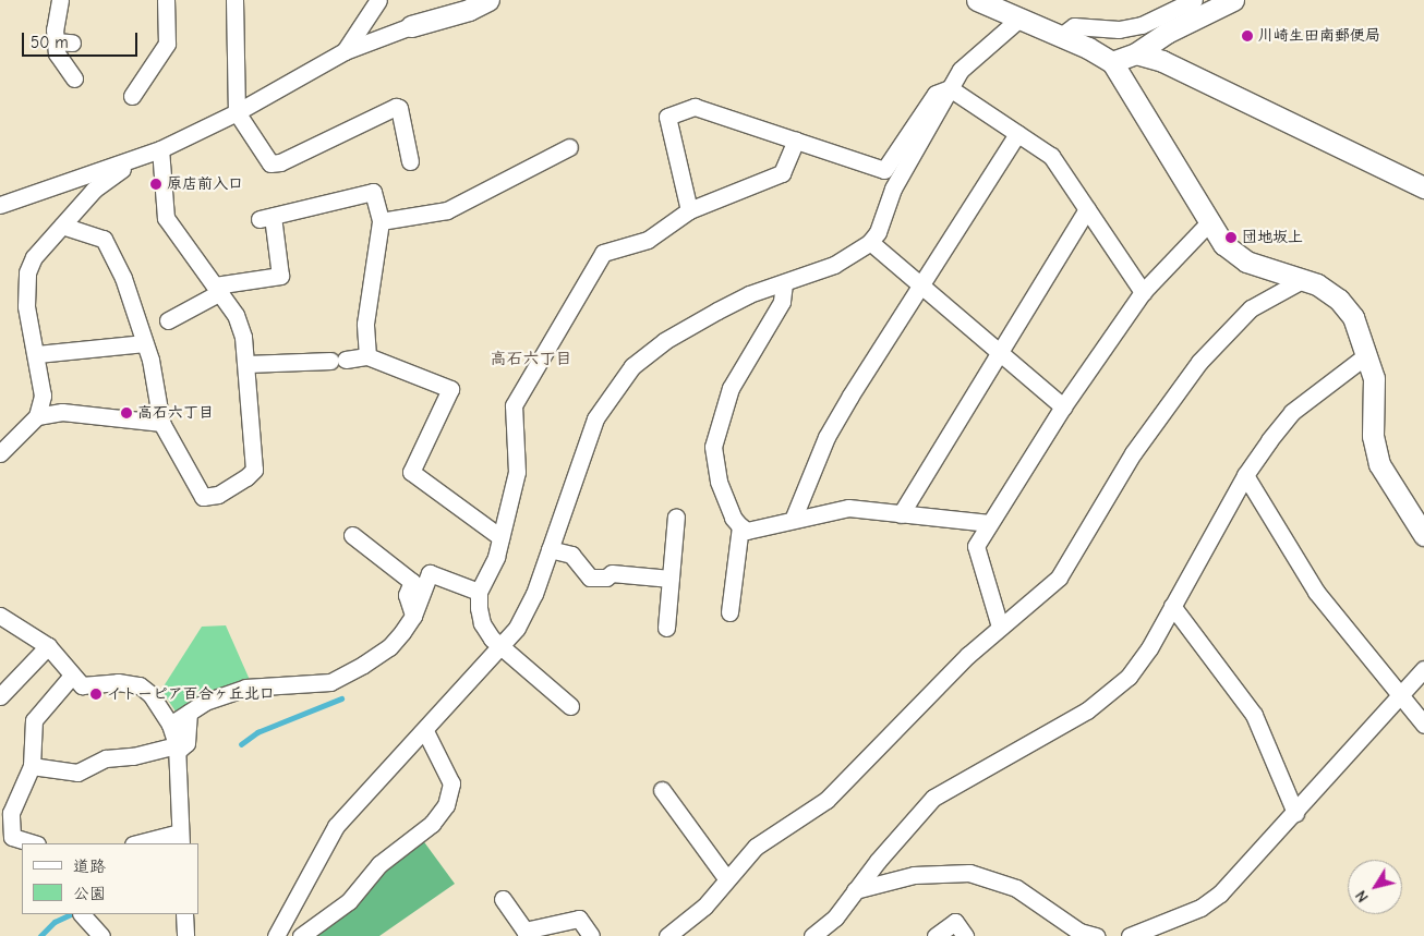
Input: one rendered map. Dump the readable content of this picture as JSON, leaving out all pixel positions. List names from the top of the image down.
{
  "districts": ["高石六丁目"],
  "places": [
    "川崎生田南郵便局",
    "原店前入口",
    "団地坂上",
    "高石六丁目",
    "イトーピア百合ヶ丘北口"
  ],
  "legend": ["道路", "公園"],
  "scale_bar": "50 m",
  "north": "bottom left"
}
